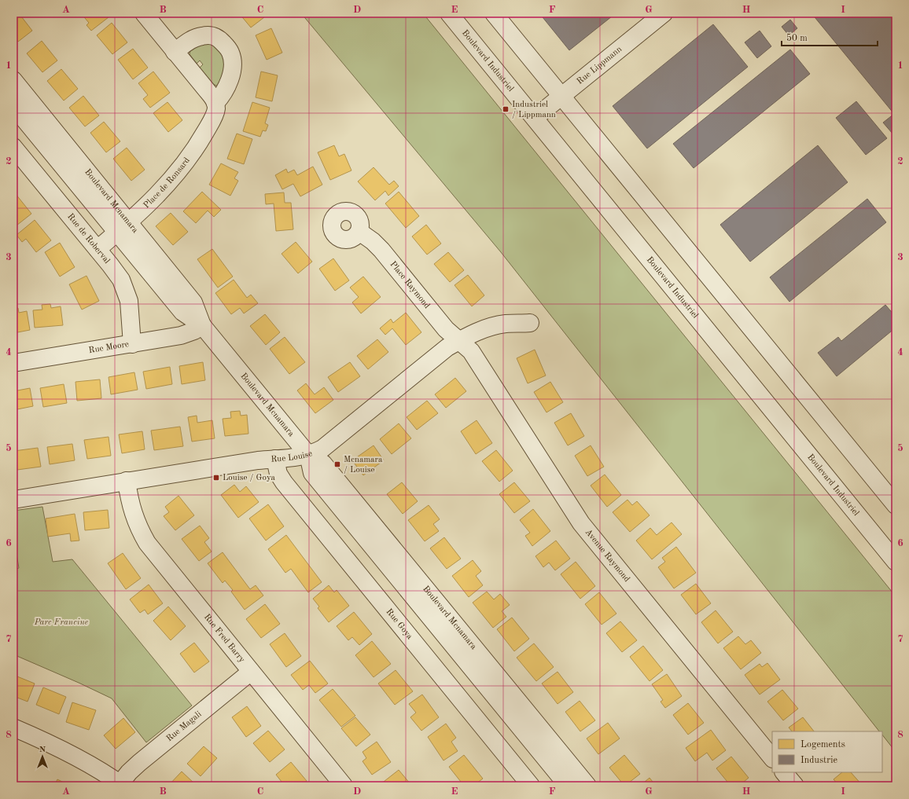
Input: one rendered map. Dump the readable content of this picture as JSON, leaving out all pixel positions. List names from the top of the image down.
{
  "streets": {
    "street": [
      "Boulevard Industriel",
      "Rue Lippmann",
      "Place de Ronsard",
      "Boulevard Mcnamara",
      "Rue de Roberval",
      "Place Raymond",
      "Rue Moore",
      "Rue Louise",
      "Avenue Raymond",
      "Rue Goya",
      "Rue Fred Barry",
      "Rue Magali"
    ]
  },
  "crossings": [
    ["Boulevard Industriel", "Rue Lippmann"],
    ["Place de Ronsard", "Boulevard Mcnamara"],
    ["Place de Ronsard", "Rue de Roberval"],
    ["Boulevard Mcnamara", "Rue Moore"],
    ["Boulevard Mcnamara", "Rue Louise"],
    ["Rue de Roberval", "Rue Moore"],
    ["Place Raymond", "Rue Louise"],
    ["Place Raymond", "Avenue Raymond"],
    ["Rue Louise", "Avenue Raymond"],
    ["Rue Louise", "Rue Goya"],
    ["Rue Louise", "Rue Fred Barry"],
    ["Rue Fred Barry", "Rue Magali"]
  ],
  "parks": ["Parc Francine"],
  "places": {
    "transit": ["Industriel / Lippmann", "Mcnamara / Louise", "Louise / Goya"]
  },
  "legend": ["Logements", "Industrie"],
  "scale_bar": "50 m",
  "north": "top",
  "grid": {
    "columns": [
      "A",
      "B",
      "C",
      "D",
      "E",
      "F",
      "G",
      "H",
      "I"
    ],
    "rows": [
      "1",
      "2",
      "3",
      "4",
      "5",
      "6",
      "7",
      "8"
    ]
  }
}
